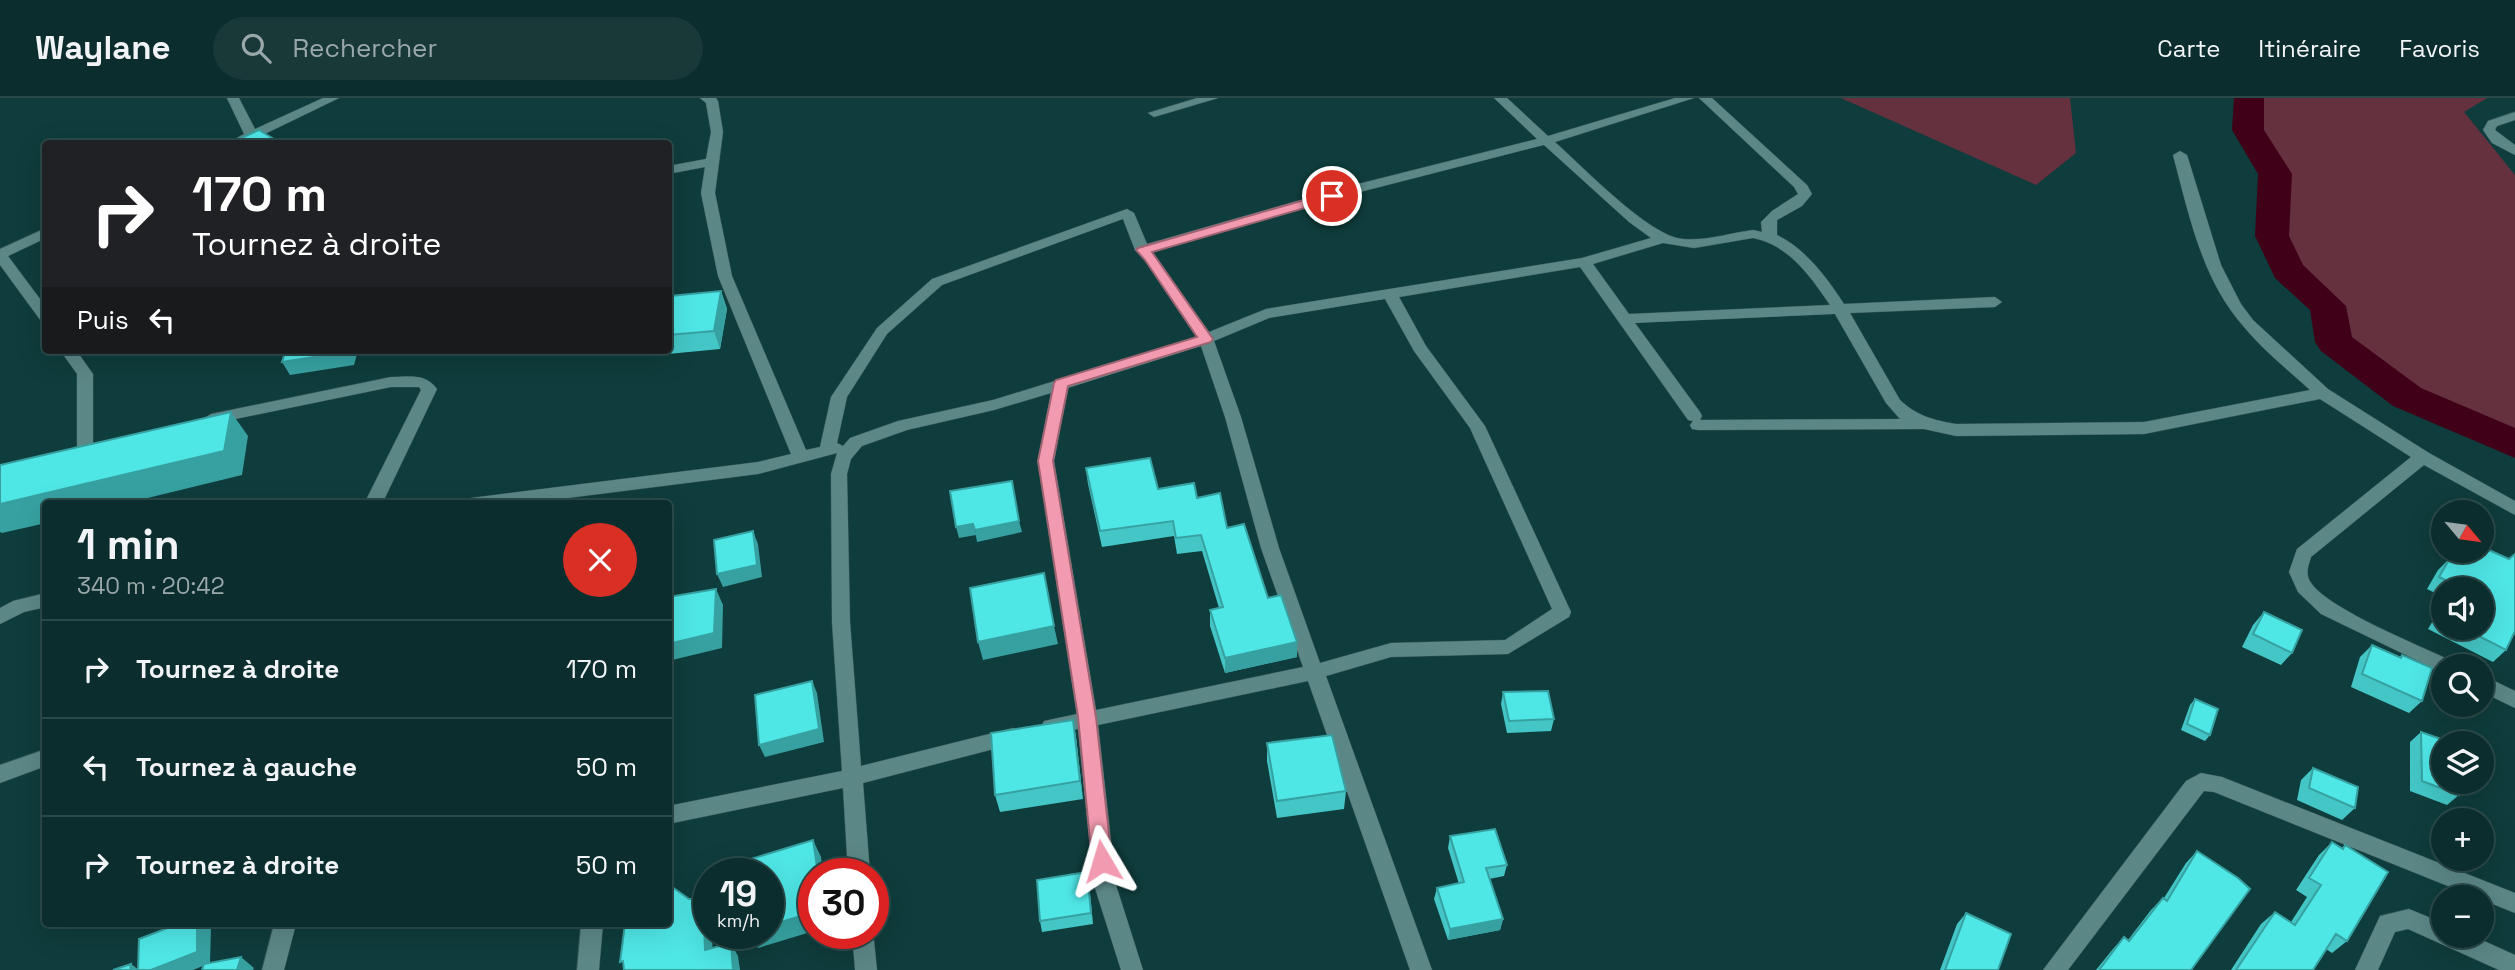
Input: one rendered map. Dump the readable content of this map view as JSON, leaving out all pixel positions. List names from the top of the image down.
{
  "north": "bottom right",
  "page": {
    "header": "Waylane",
    "search": "Rechercher",
    "nav": ["Carte", "Itinéraire", "Favoris"],
    "turn": ["170 m", "Tournez à droite"],
    "then": "Puis",
    "map_buttons": ["+", "−"],
    "heading": ["1 min", "340 m · 20:42"],
    "list": [
      {
        "name": "Tournez à droite",
        "value": "170 m"
      },
      {
        "name": "Tournez à gauche",
        "value": "50 m"
      },
      {
        "name": "Tournez à droite",
        "value": "50 m"
      }
    ],
    "speed": "19 km/h",
    "limit": "30"
  }
}
